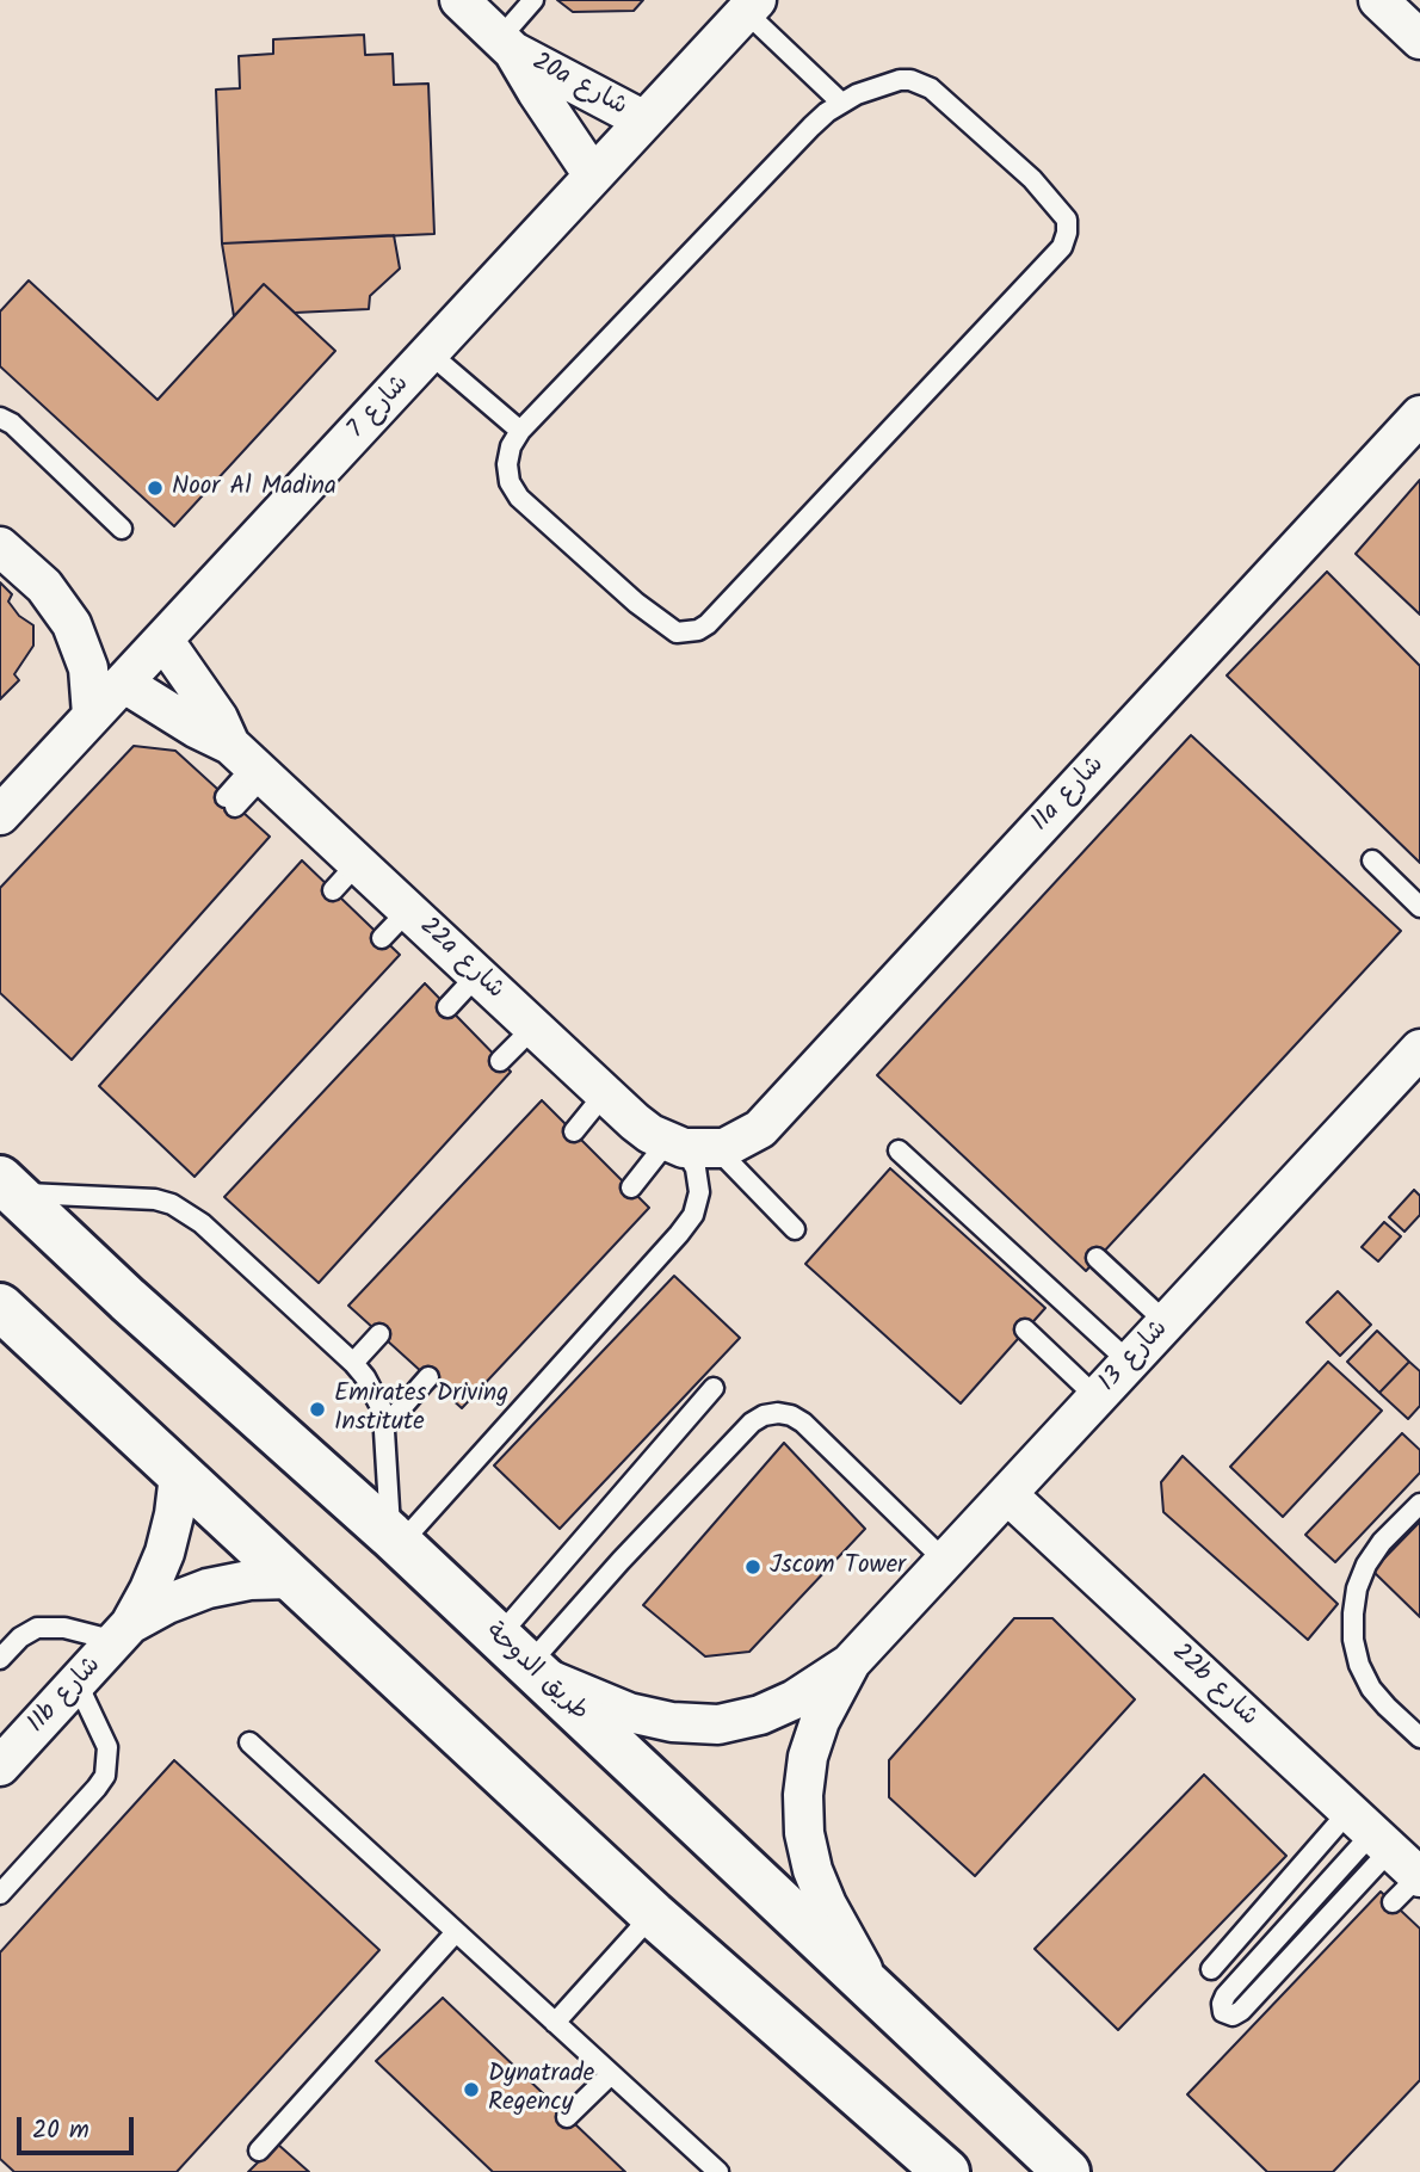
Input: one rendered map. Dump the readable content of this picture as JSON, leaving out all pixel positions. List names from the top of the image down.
{
  "streets": {
    "main road": ["طريق الدوحة"],
    "street": [
      "20a شارع",
      "شارع 7",
      "11a شارع",
      "22a شارع",
      "شارع 13",
      "22b شارع",
      "11b شارع"
    ]
  },
  "crossings": [
    ["20a شارع", "شارع 7"],
    ["شارع 7", "22a شارع"],
    ["11a شارع", "22a شارع"],
    ["شارع 13", "طريق الدوحة"],
    ["شارع 13", "22b شارع"]
  ],
  "places": [
    "Noor Al Madina",
    "Emirates Driving Institute",
    "Jscom Tower",
    "Dynatrade Regency"
  ],
  "scale_bar": "20 m"
}
